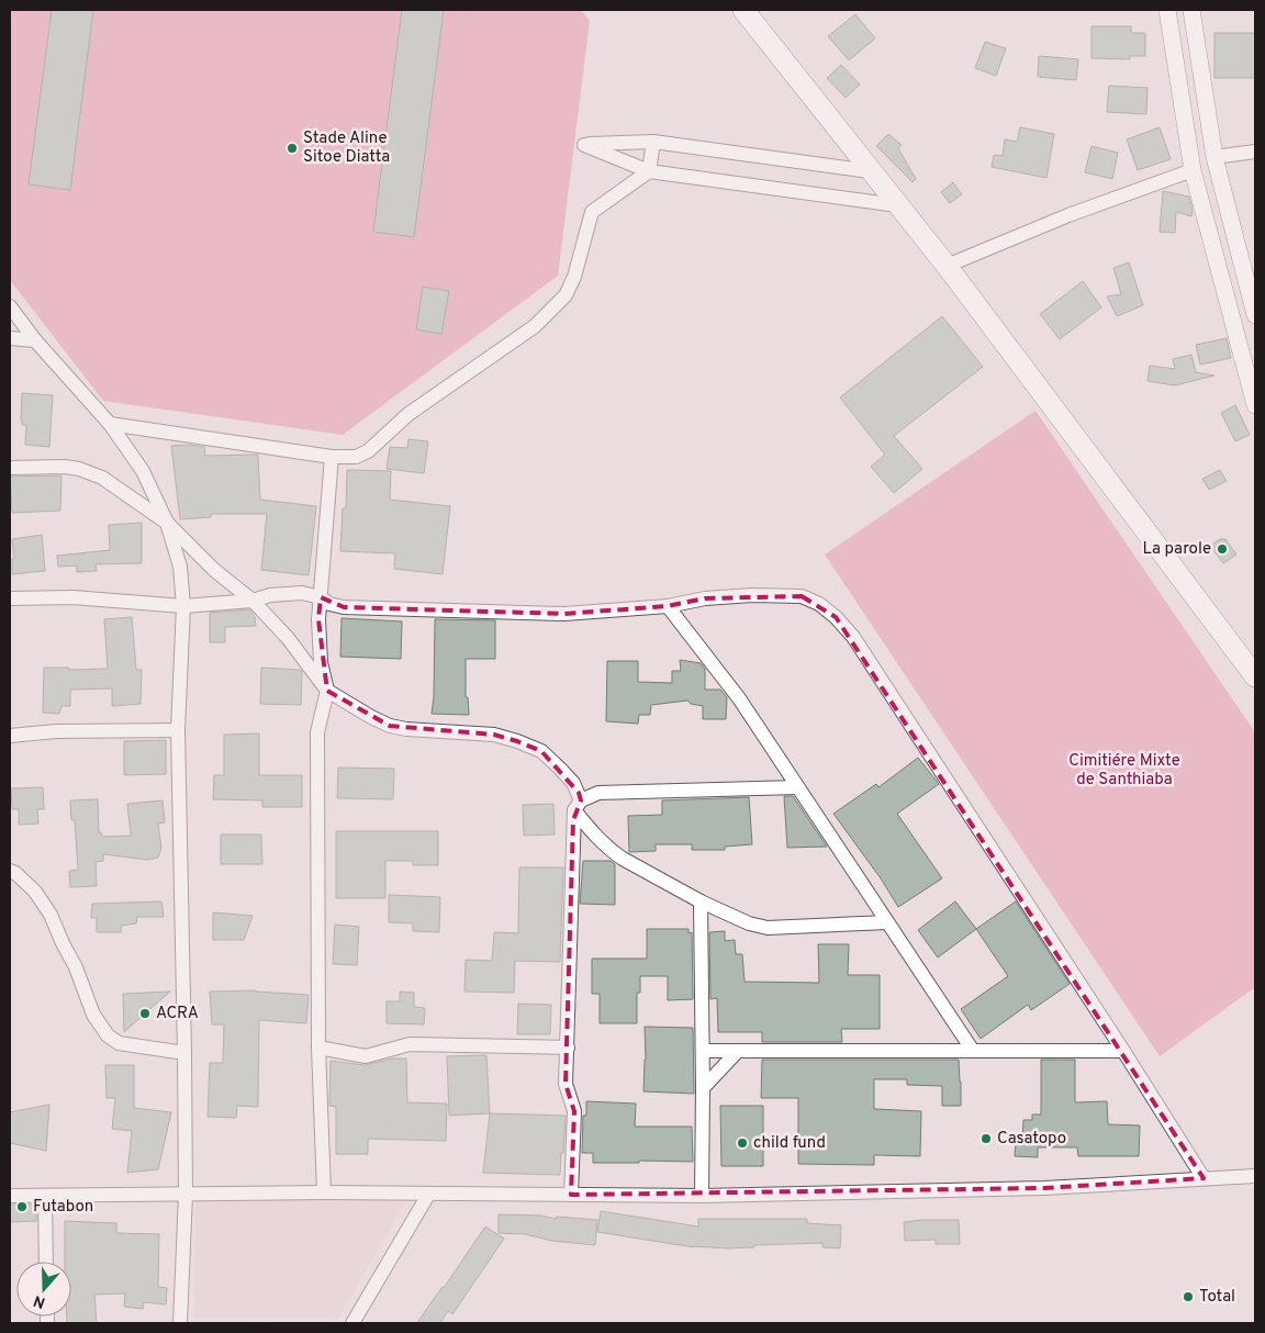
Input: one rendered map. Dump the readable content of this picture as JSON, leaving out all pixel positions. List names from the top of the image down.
{
  "parks": ["Cimitiére Mixte de Santhiaba"],
  "places": [
    "Stade Aline Sitoe Diatta",
    "La parole",
    "ACRA",
    "Casatopo",
    "child fund",
    "Futabon",
    "Total"
  ],
  "north": "bottom"
}
